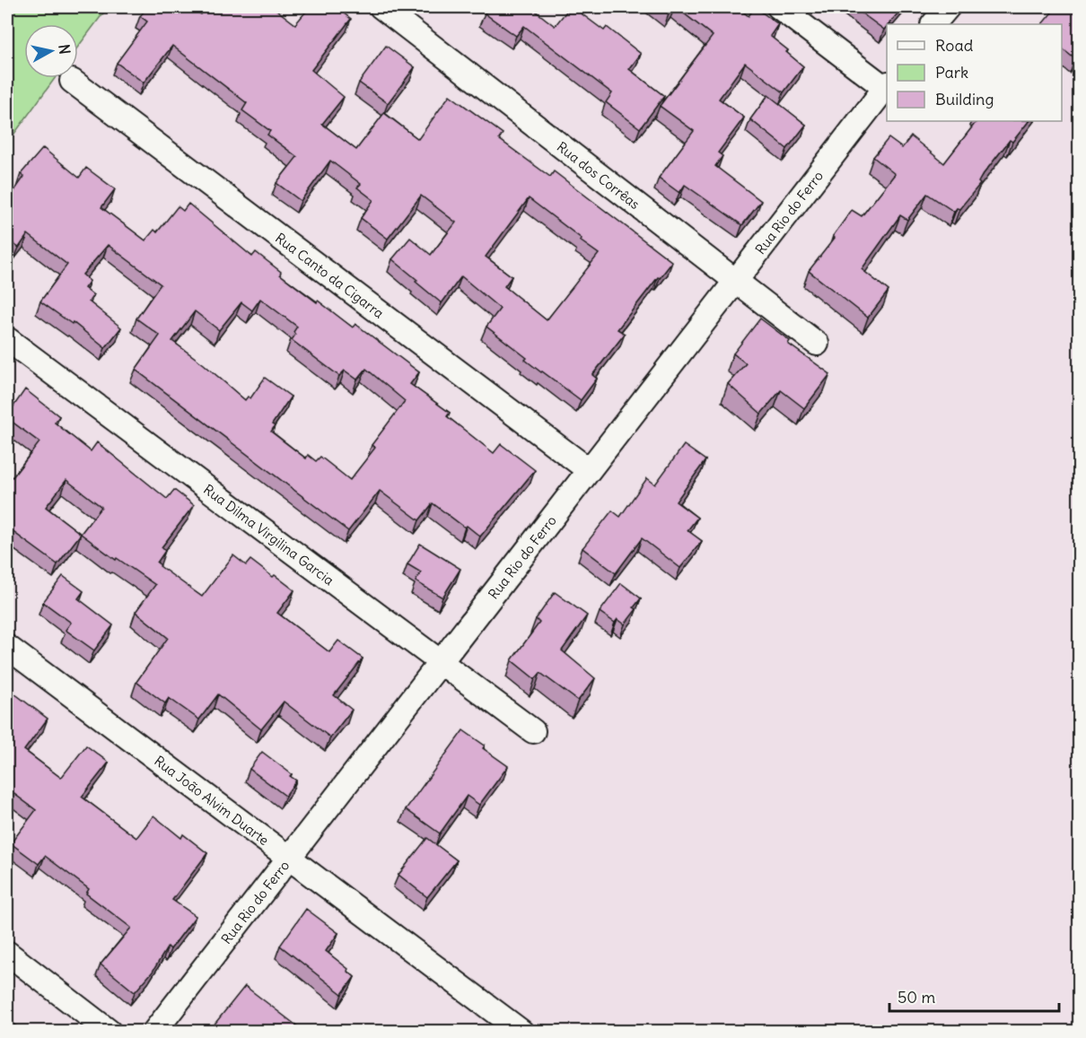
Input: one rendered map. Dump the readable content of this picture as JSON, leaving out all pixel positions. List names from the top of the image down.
{
  "streets": {
    "street": [
      "Rua dos Corrêas",
      "Rua Rio do Ferro",
      "Rua Canto da Cigarra",
      "Rua Dilma Virgilina Garcia",
      "Rua João Alvim Duarte"
    ]
  },
  "crossings": [
    ["Rua dos Corrêas", "Rua Rio do Ferro"],
    ["Rua Rio do Ferro", "Rua Canto da Cigarra"],
    ["Rua Rio do Ferro", "Rua Dilma Virgilina Garcia"],
    ["Rua Rio do Ferro", "Rua João Alvim Duarte"]
  ],
  "legend": ["Road", "Park", "Building"],
  "scale_bar": "50 m",
  "north": "right"
}
